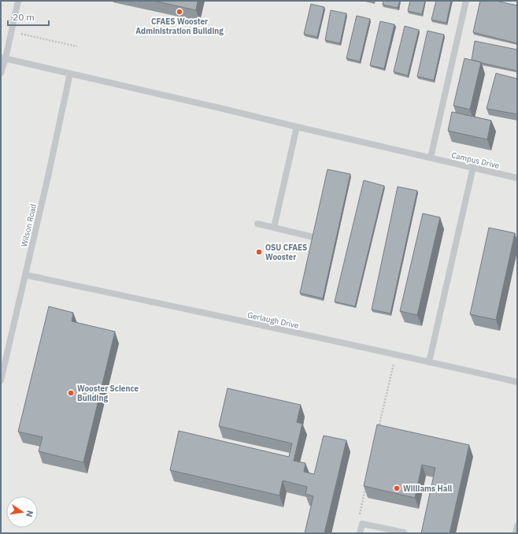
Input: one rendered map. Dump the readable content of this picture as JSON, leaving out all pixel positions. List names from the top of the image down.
{
  "streets": {
    "lane": ["Campus Drive", "Wilson Road", "Gerlaugh Drive"]
  },
  "crossings": [
    ["Campus Drive", "Wilson Road"],
    ["Wilson Road", "Gerlaugh Drive"]
  ],
  "places": [
    "CFAES Wooster Administration Building",
    "OSU CFAES Wooster",
    "Wooster Science Building",
    "Williams Hall"
  ],
  "scale_bar": "20 m",
  "north": "right"
}
